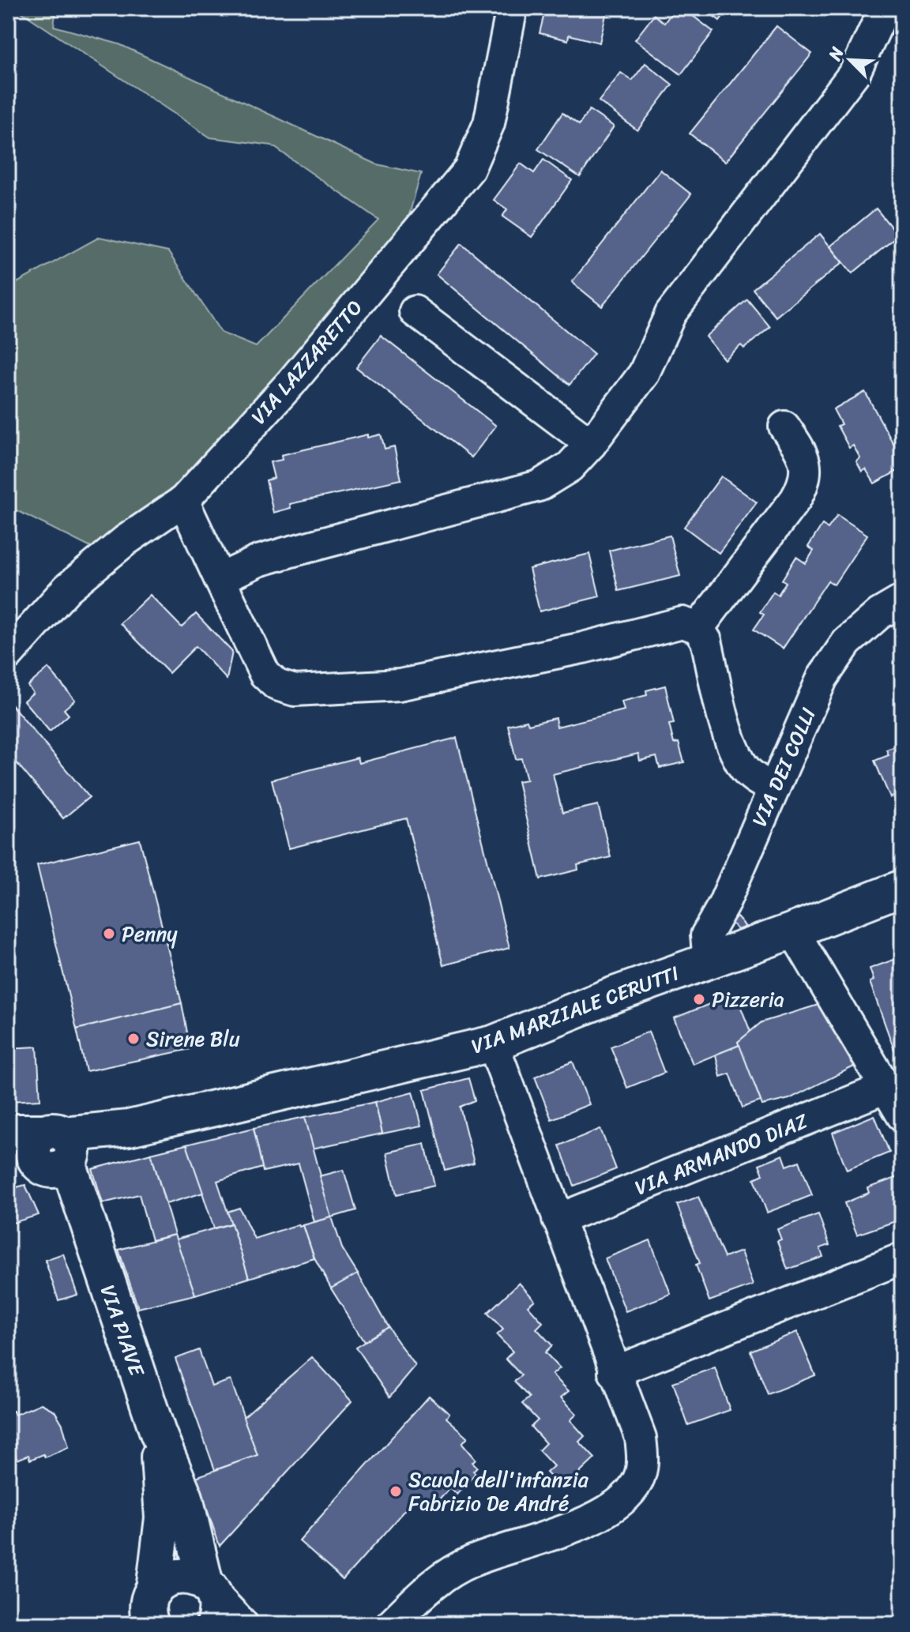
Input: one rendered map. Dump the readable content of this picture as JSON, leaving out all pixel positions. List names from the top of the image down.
{
  "streets": {
    "street": [
      "VIA LAZZARETTO",
      "VIA DEI COLLI",
      "VIA MARZIALE CERUTTI",
      "VIA ARMANDO DIAZ",
      "VIA PIAVE"
    ]
  },
  "crossings": [
    ["VIA DEI COLLI", "VIA MARZIALE CERUTTI"],
    ["VIA MARZIALE CERUTTI", "VIA PIAVE"]
  ],
  "places": [
    "Penny",
    "Pizzeria",
    "Sirene Blu",
    "Scuola dell'infanzia Fabrizio De André"
  ],
  "north": "top left"
}
